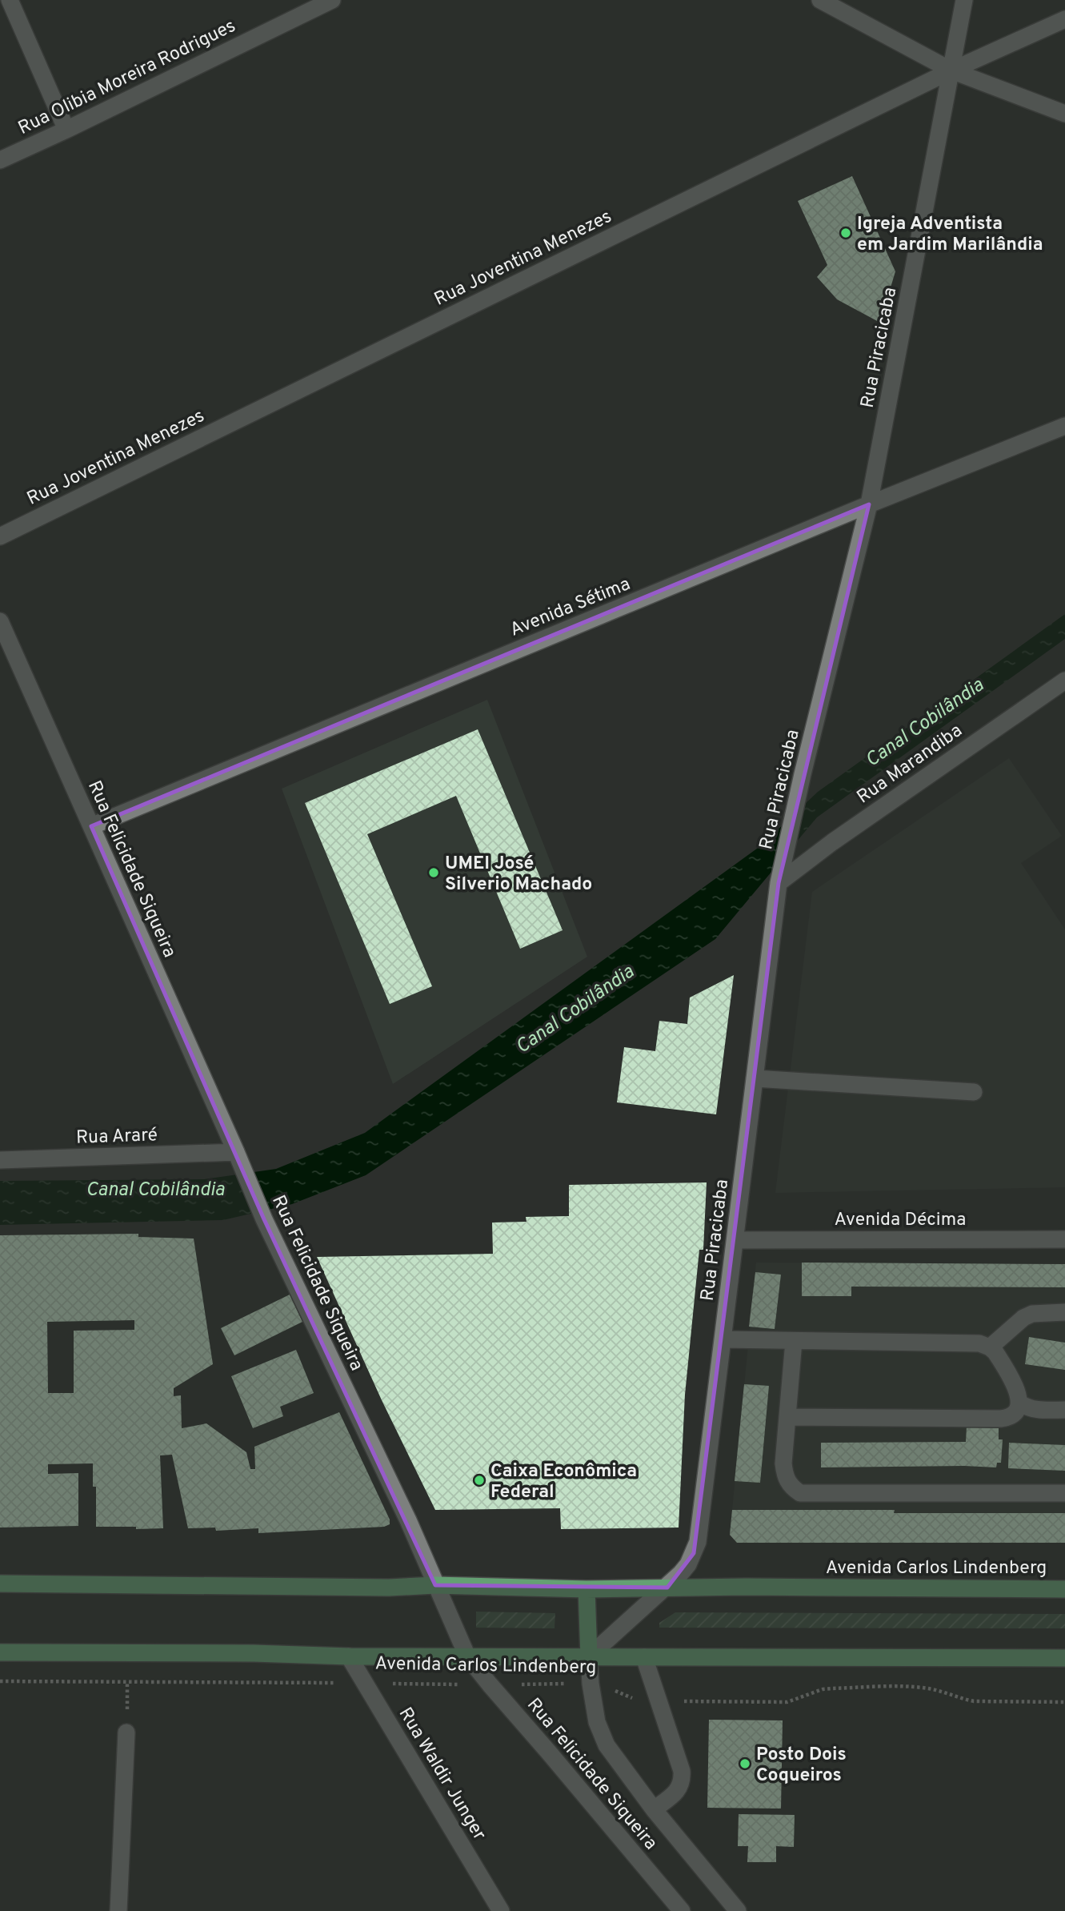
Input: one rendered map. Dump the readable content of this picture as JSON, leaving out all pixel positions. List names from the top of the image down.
{
  "streets": {
    "main road": ["Avenida Carlos Lindenberg"],
    "street": [
      "Rua Olibia Moreira Rodrigues",
      "Rua Joventina Menezes",
      "Rua Piracicaba",
      "Avenida Sétima",
      "Rua Marandiba",
      "Rua Felicidade Siqueira",
      "Rua Araré",
      "Avenida Décima",
      "Rua Waldir Junger"
    ]
  },
  "crossings": [
    ["Rua Joventina Menezes", "Rua Piracicaba"],
    ["Rua Piracicaba", "Avenida Sétima"],
    ["Rua Piracicaba", "Rua Marandiba"],
    ["Rua Piracicaba", "Avenida Décima"],
    ["Rua Piracicaba", "Avenida Carlos Lindenberg"],
    ["Avenida Sétima", "Rua Felicidade Siqueira"],
    ["Rua Felicidade Siqueira", "Rua Araré"],
    ["Rua Felicidade Siqueira", "Avenida Carlos Lindenberg"],
    ["Avenida Carlos Lindenberg", "Rua Waldir Junger"]
  ],
  "water": ["Canal Cobilândia"],
  "places": [
    "Igreja Adventista em Jardim Marilândia",
    "UMEI José Silverio Machado",
    "Caixa Econômica Federal",
    "Posto Dois Coqueiros"
  ]
}
